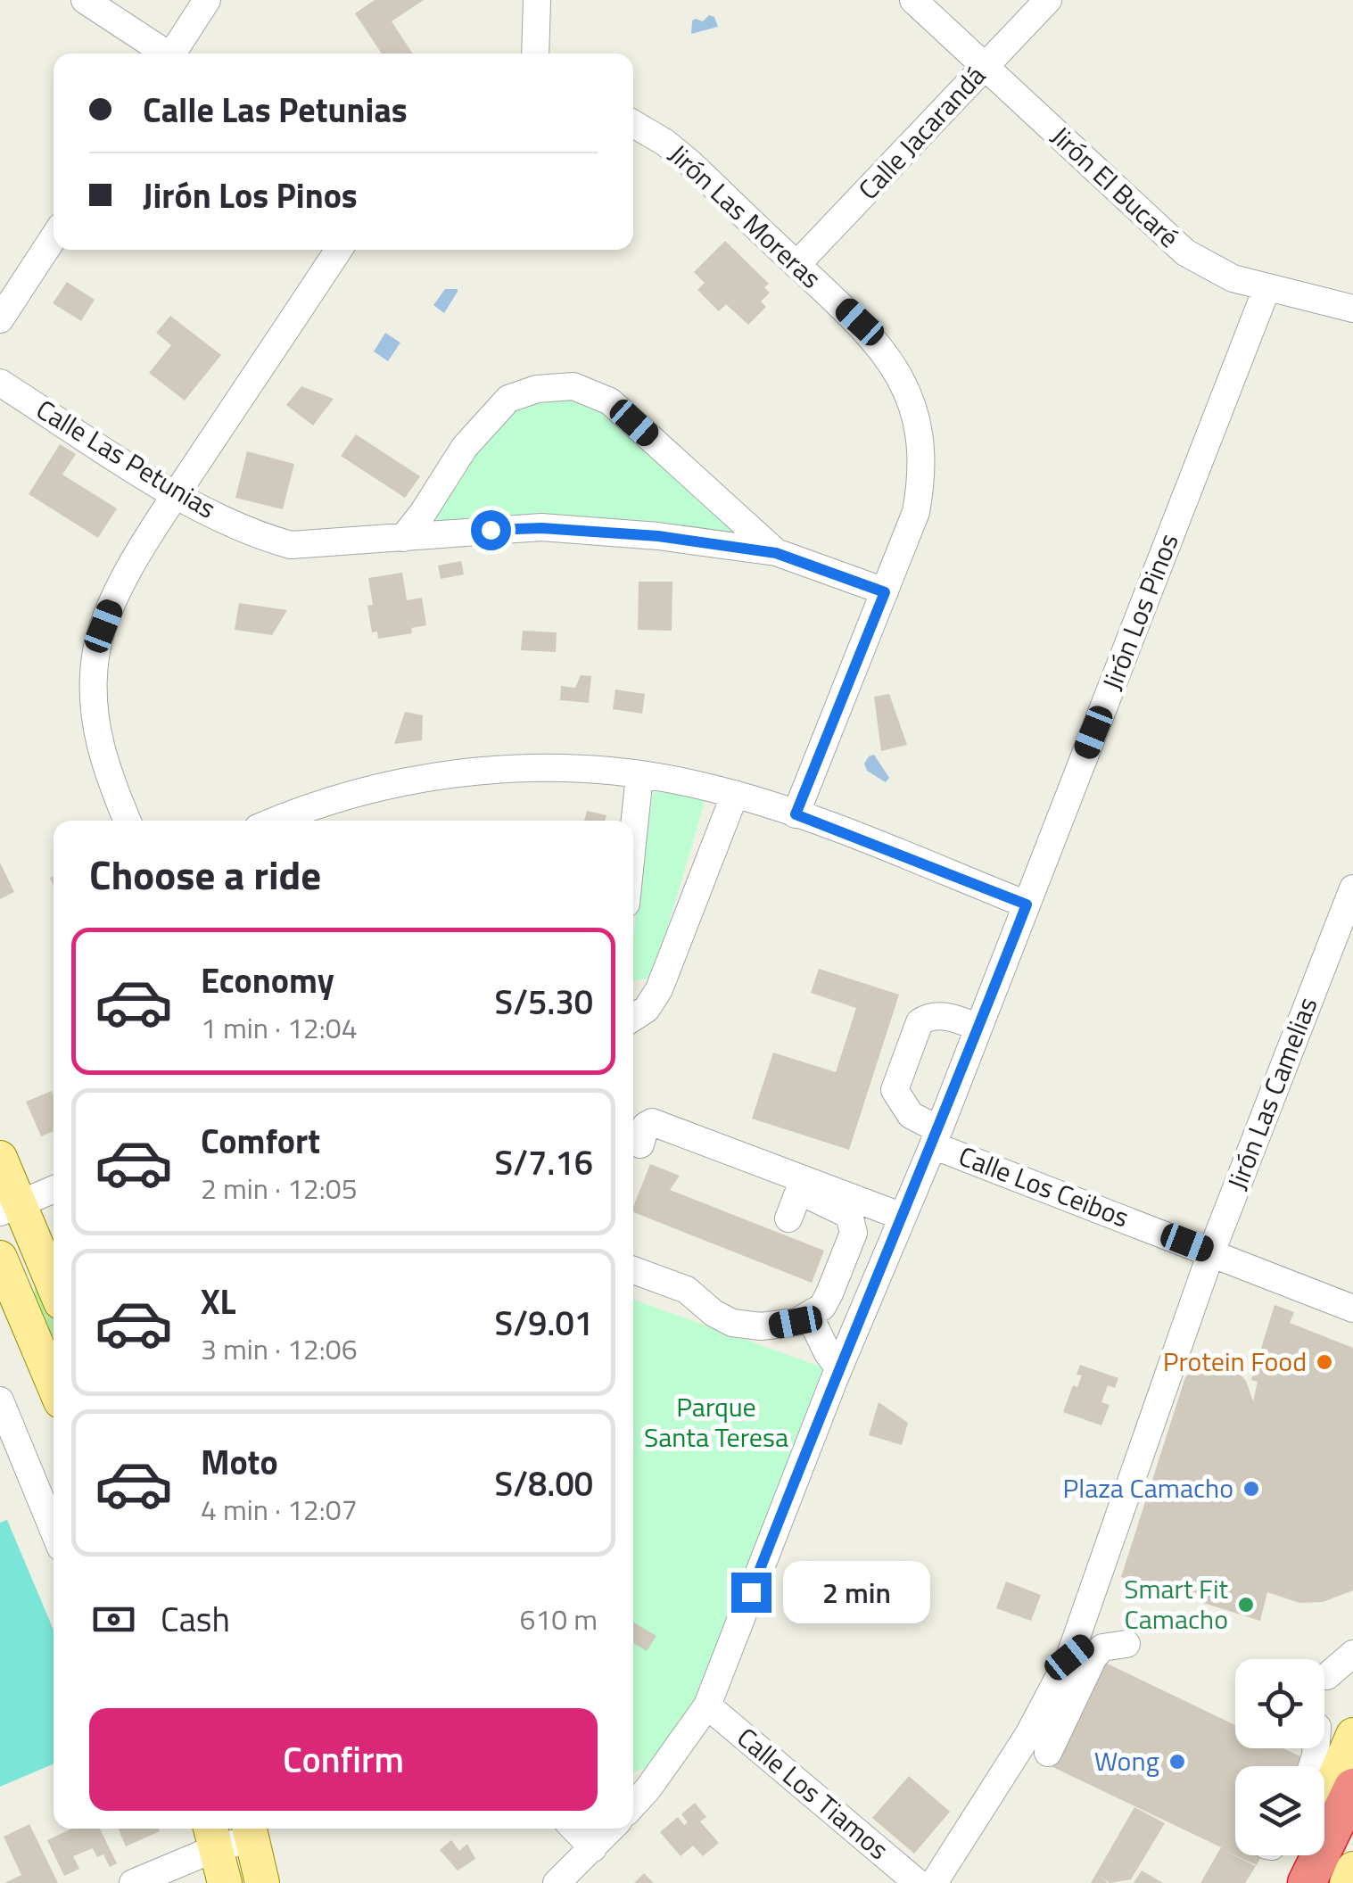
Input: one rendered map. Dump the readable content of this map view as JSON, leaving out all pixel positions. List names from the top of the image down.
{
  "streets": {
    "street": [
      "Calle Jacarandá",
      "Jirón El Bucaré",
      "Jirón Las Moreras",
      "Calle Las Petunias",
      "Jirón Los Pinos",
      "Jirón Las Camelias",
      "Calle Los Ceibos",
      "Calle Los Tiamos"
    ]
  },
  "crossings": [
    ["Calle Jacarandá", "Jirón El Bucaré"],
    ["Calle Jacarandá", "Jirón Las Moreras"],
    ["Jirón El Bucaré", "Jirón Los Pinos"],
    ["Jirón Las Moreras", "Calle Las Petunias"],
    ["Jirón Los Pinos", "Calle Los Ceibos"],
    ["Jirón Los Pinos", "Calle Los Tiamos"],
    ["Jirón Las Camelias", "Calle Los Ceibos"]
  ],
  "parks": ["Parque Santa Teresa"],
  "places": [
    "Protein Food",
    "Plaza Camacho",
    "Smart Fit Camacho",
    "Wong"
  ],
  "page": {
    "banner": ["Calle Las Petunias", "Jirón Los Pinos"],
    "heading": "Choose a ride",
    "list": [
      {
        "name": "Economy",
        "note": "1 min · 12:04",
        "value": "S/5.30"
      },
      {
        "name": "Comfort",
        "note": "2 min · 12:05",
        "value": "S/7.16"
      },
      {
        "name": "XL",
        "note": "3 min · 12:06",
        "value": "S/9.01"
      },
      {
        "name": "Moto",
        "note": "4 min · 12:07",
        "value": "S/8.00"
      }
    ],
    "bubble": "2 min",
    "pay": ["Cash", "610 m"],
    "buttons": "Confirm"
  }
}
